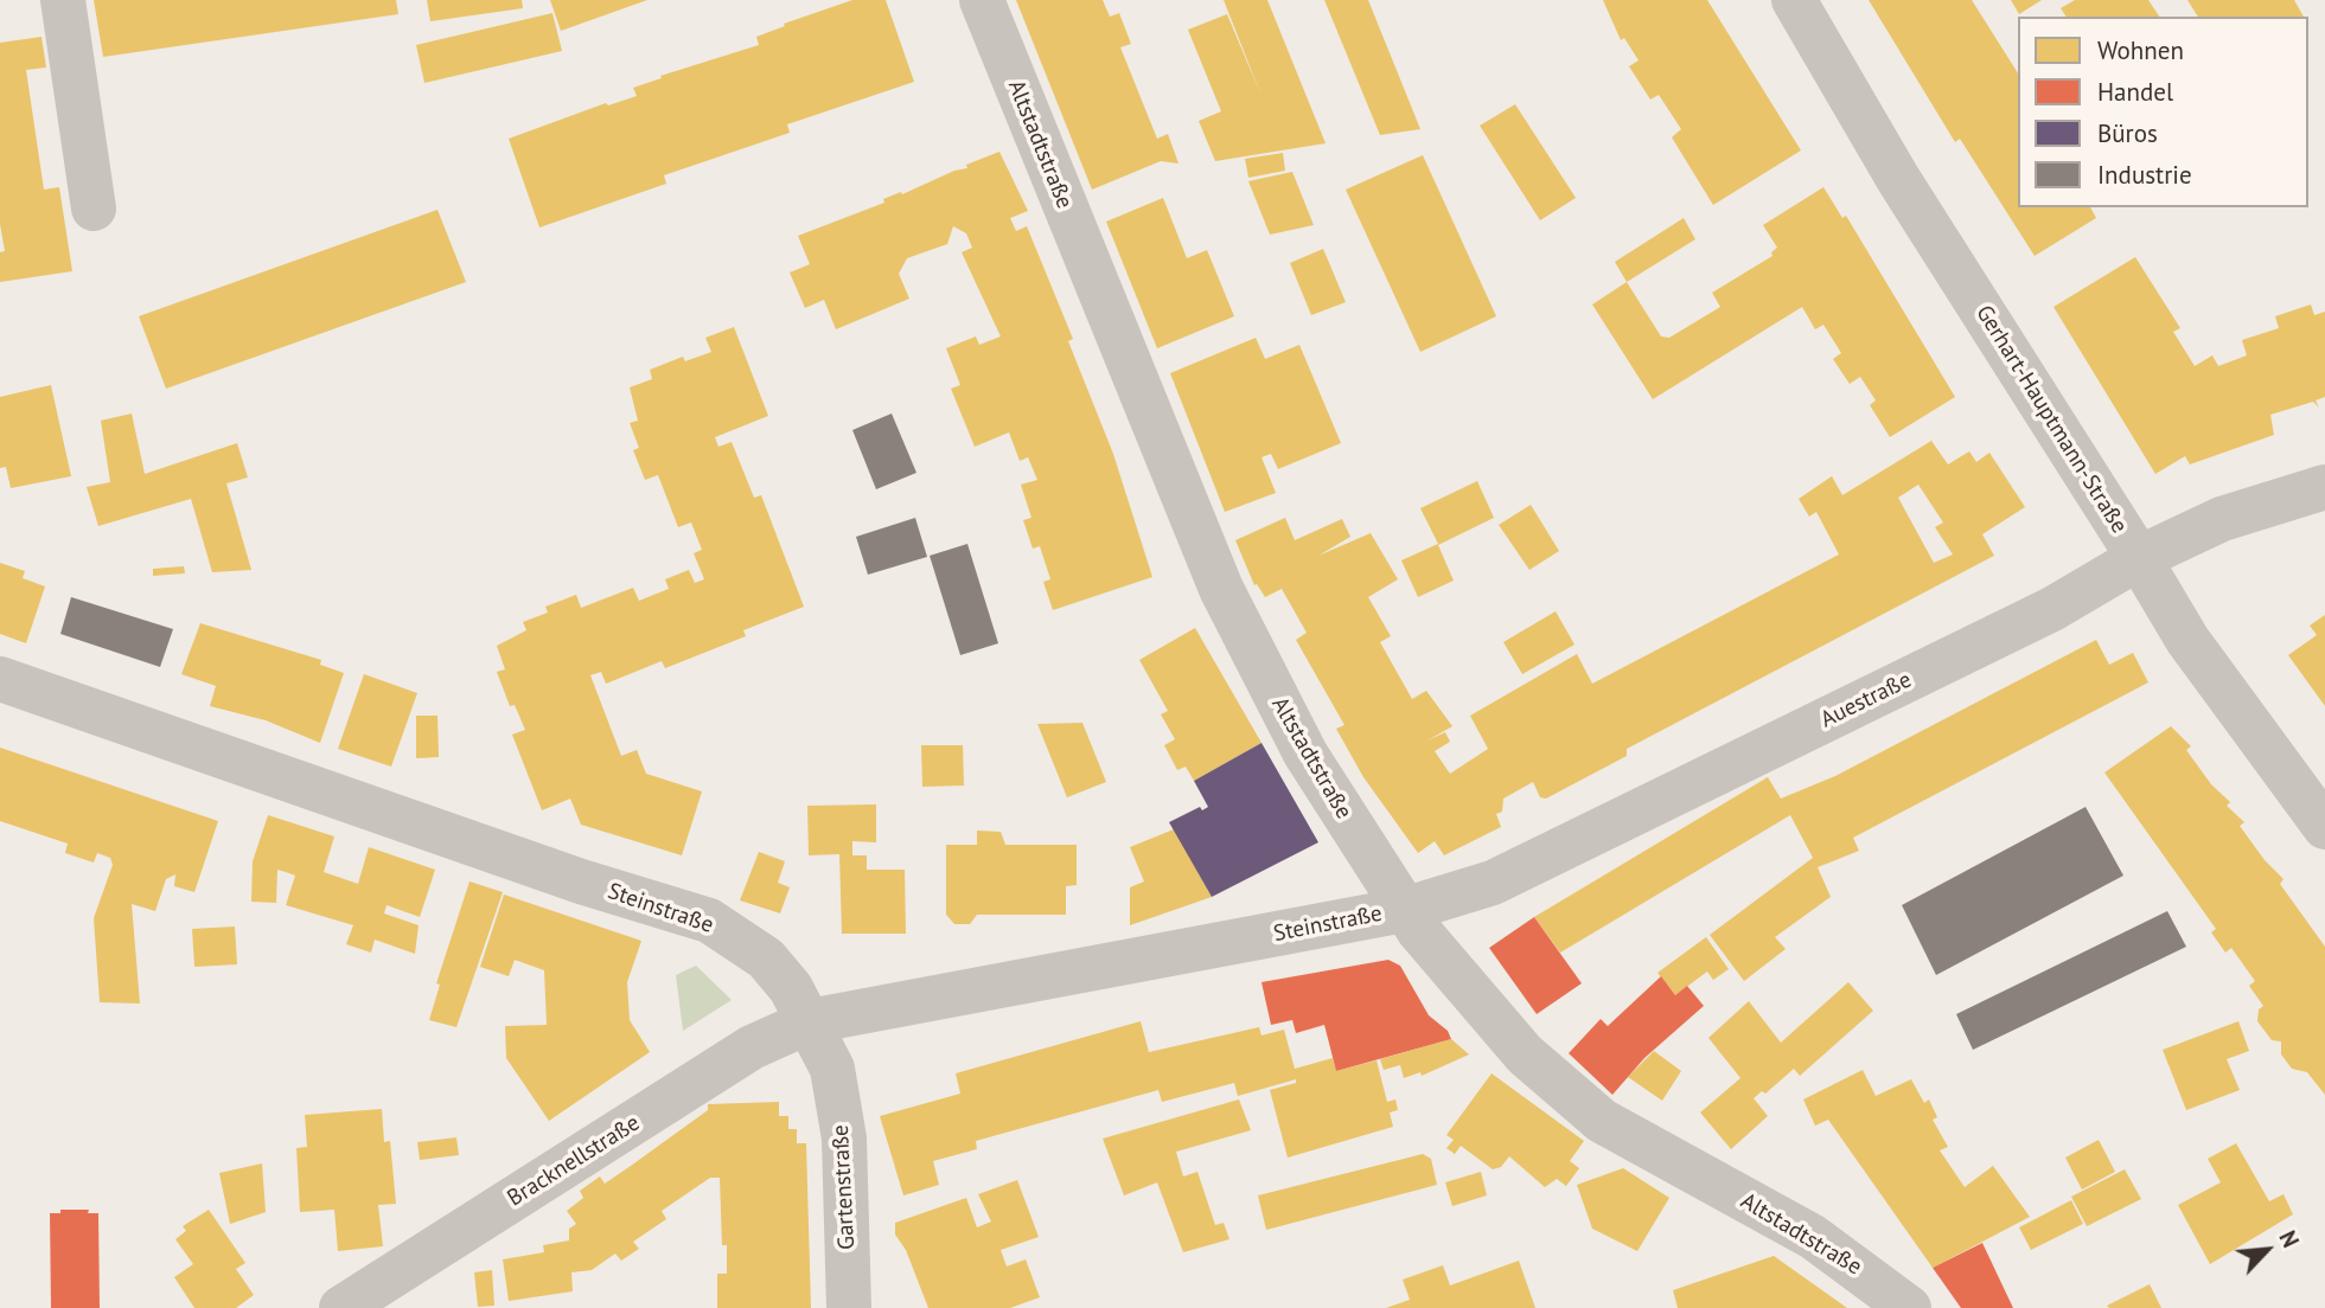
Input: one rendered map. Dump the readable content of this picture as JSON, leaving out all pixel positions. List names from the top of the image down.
{
  "streets": {
    "street": [
      "Altstadtstraße",
      "Gerhart-Hauptmann-Straße",
      "Auestraße",
      "Steinstraße",
      "Bracknellstraße",
      "Gartenstraße"
    ]
  },
  "crossings": [
    ["Altstadtstraße", "Auestraße"],
    ["Altstadtstraße", "Steinstraße"],
    ["Gerhart-Hauptmann-Straße", "Auestraße"],
    ["Auestraße", "Steinstraße"],
    ["Steinstraße", "Bracknellstraße"],
    ["Steinstraße", "Gartenstraße"],
    ["Bracknellstraße", "Gartenstraße"]
  ],
  "legend": [
    "Wohnen",
    "Handel",
    "Büros",
    "Industrie"
  ],
  "north": "top right"
}
